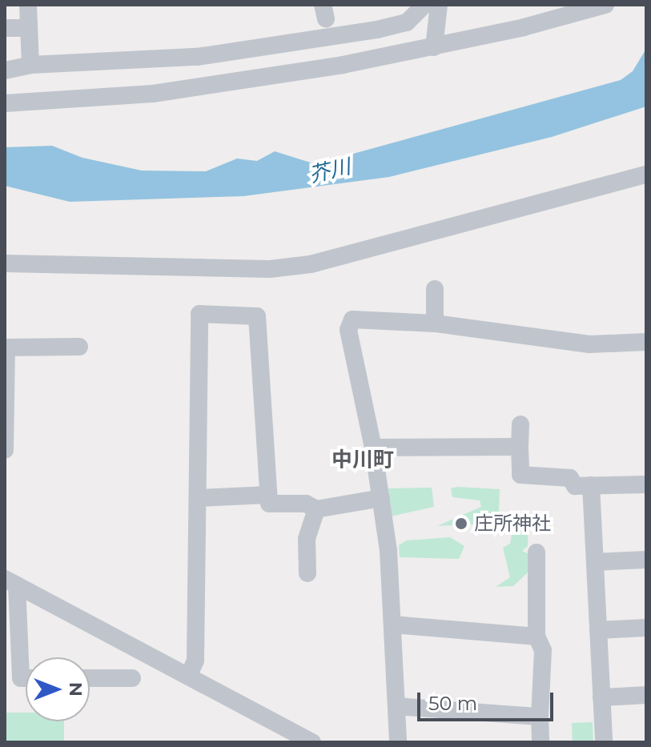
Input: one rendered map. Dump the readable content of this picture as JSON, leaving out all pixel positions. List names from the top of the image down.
{
  "districts": ["中川町"],
  "water": ["芥川"],
  "places": ["庄所神社"],
  "scale_bar": "50 m",
  "north": "right"
}
